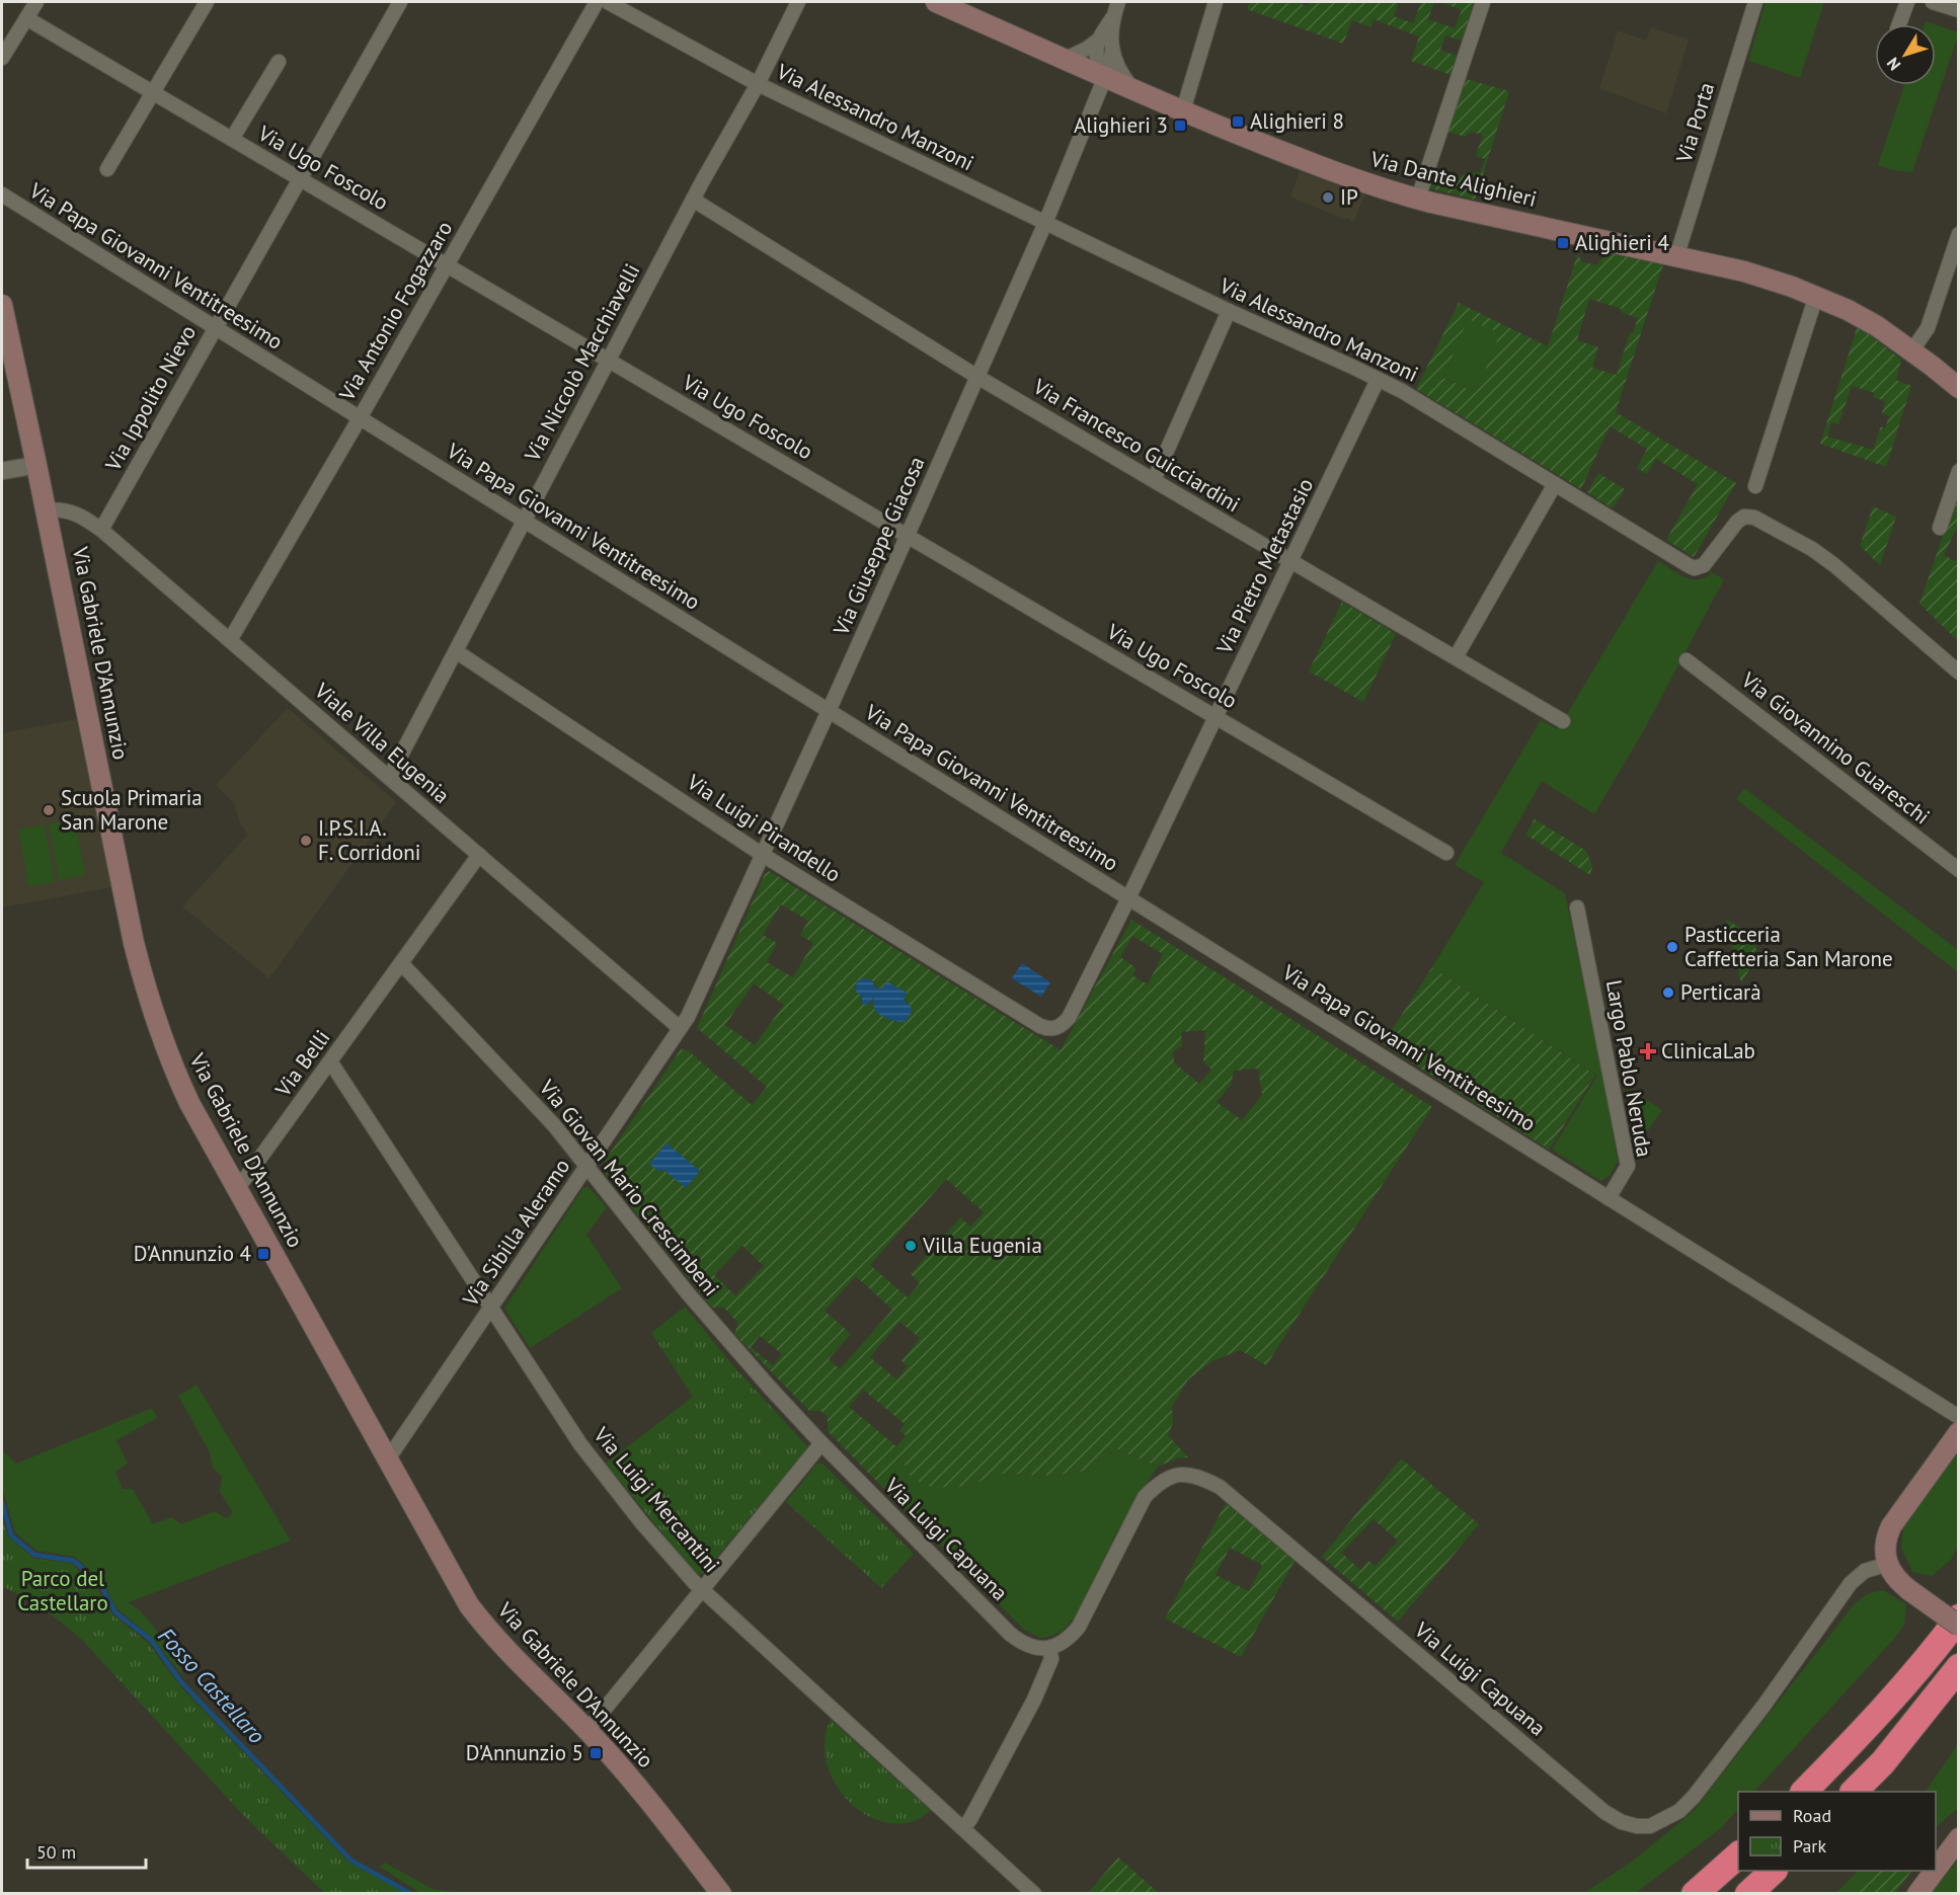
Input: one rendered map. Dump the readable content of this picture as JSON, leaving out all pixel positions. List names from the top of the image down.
{
  "streets": {
    "main road": ["Via Dante Alighieri", "Via Gabriele D'Annunzio"],
    "street": [
      "Via Alessandro Manzoni",
      "Via Porta",
      "Via Ugo Foscolo",
      "Via Papa Giovanni Ventitreesimo",
      "Via Antonio Fogazzaro",
      "Via Niccolò Macchiavelli",
      "Via Ippolito Nievo",
      "Via Francesco Guicciardini",
      "Via Giuseppe Giacosa",
      "Via Pietro Metastasio",
      "Viale Villa Eugenia",
      "Via Giovannino Guareschi",
      "Via Luigi Pirandello",
      "Via Belli",
      "Largo Pablo Neruda",
      "Via Giovan Mario Crescimbeni",
      "Via Sibilla Aleramo",
      "Via Luigi Mercantini",
      "Via Luigi Capuana"
    ]
  },
  "crossings": [
    ["Via Alessandro Manzoni", "Via Niccolò Macchiavelli"],
    ["Via Alessandro Manzoni", "Via Giuseppe Giacosa"],
    ["Via Alessandro Manzoni", "Via Pietro Metastasio"],
    ["Via Porta", "Via Dante Alighieri"],
    ["Via Ugo Foscolo", "Via Antonio Fogazzaro"],
    ["Via Ugo Foscolo", "Via Niccolò Macchiavelli"],
    ["Via Ugo Foscolo", "Via Ippolito Nievo"],
    ["Via Ugo Foscolo", "Via Giuseppe Giacosa"],
    ["Via Ugo Foscolo", "Via Pietro Metastasio"],
    ["Via Dante Alighieri", "Via Giuseppe Giacosa"],
    ["Via Papa Giovanni Ventitreesimo", "Via Antonio Fogazzaro"],
    ["Via Papa Giovanni Ventitreesimo", "Via Niccolò Macchiavelli"],
    ["Via Papa Giovanni Ventitreesimo", "Via Ippolito Nievo"],
    ["Via Papa Giovanni Ventitreesimo", "Via Giuseppe Giacosa"],
    ["Via Papa Giovanni Ventitreesimo", "Via Pietro Metastasio"],
    ["Via Papa Giovanni Ventitreesimo", "Largo Pablo Neruda"],
    ["Via Antonio Fogazzaro", "Viale Villa Eugenia"],
    ["Via Niccolò Macchiavelli", "Via Francesco Guicciardini"],
    ["Via Niccolò Macchiavelli", "Viale Villa Eugenia"],
    ["Via Niccolò Macchiavelli", "Via Luigi Pirandello"],
    ["Via Ippolito Nievo", "Viale Villa Eugenia"],
    ["Via Francesco Guicciardini", "Via Giuseppe Giacosa"],
    ["Via Francesco Guicciardini", "Via Pietro Metastasio"],
    ["Via Giuseppe Giacosa", "Viale Villa Eugenia"],
    ["Via Giuseppe Giacosa", "Via Luigi Pirandello"],
    ["Via Giuseppe Giacosa", "Via Sibilla Aleramo"],
    ["Via Pietro Metastasio", "Via Luigi Pirandello"],
    ["Via Gabriele D'Annunzio", "Viale Villa Eugenia"],
    ["Via Gabriele D'Annunzio", "Via Belli"],
    ["Via Gabriele D'Annunzio", "Via Sibilla Aleramo"],
    ["Viale Villa Eugenia", "Via Belli"],
    ["Viale Villa Eugenia", "Via Sibilla Aleramo"],
    ["Via Belli", "Via Giovan Mario Crescimbeni"],
    ["Via Belli", "Via Luigi Mercantini"],
    ["Via Giovan Mario Crescimbeni", "Via Sibilla Aleramo"],
    ["Via Giovan Mario Crescimbeni", "Via Luigi Capuana"],
    ["Via Sibilla Aleramo", "Via Luigi Mercantini"]
  ],
  "water": ["Fosso Castellaro"],
  "parks": ["Parco del Castellaro"],
  "places": {
    "transit": [
      "Alighieri 8",
      "Alighieri 3",
      "Alighieri 4",
      "D'Annunzio 4",
      "D'Annunzio 5"
    ],
    "other": [
      "IP",
      "Scuola Primaria San Marone",
      "I.P.S.I.A. F. Corridoni",
      "Pasticceria Caffetteria San Marone",
      "Perticarà",
      "Villa Eugenia"
    ],
    "health": ["ClinicaLab"]
  },
  "legend": ["Road", "Park"],
  "scale_bar": "50 m",
  "north": "bottom left"
}
